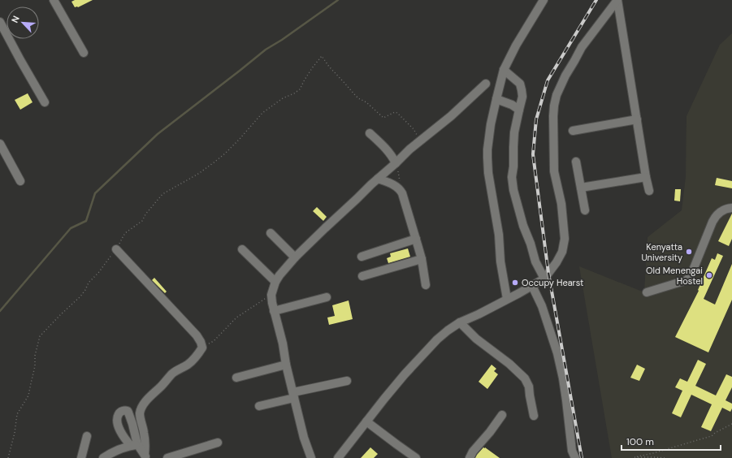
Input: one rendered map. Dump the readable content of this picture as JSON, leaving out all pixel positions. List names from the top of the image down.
{
  "places": ["Kenyatta University", "Old Menengai Hostel", "Occupy Hearst"],
  "scale_bar": "100 m",
  "north": "top left"
}
